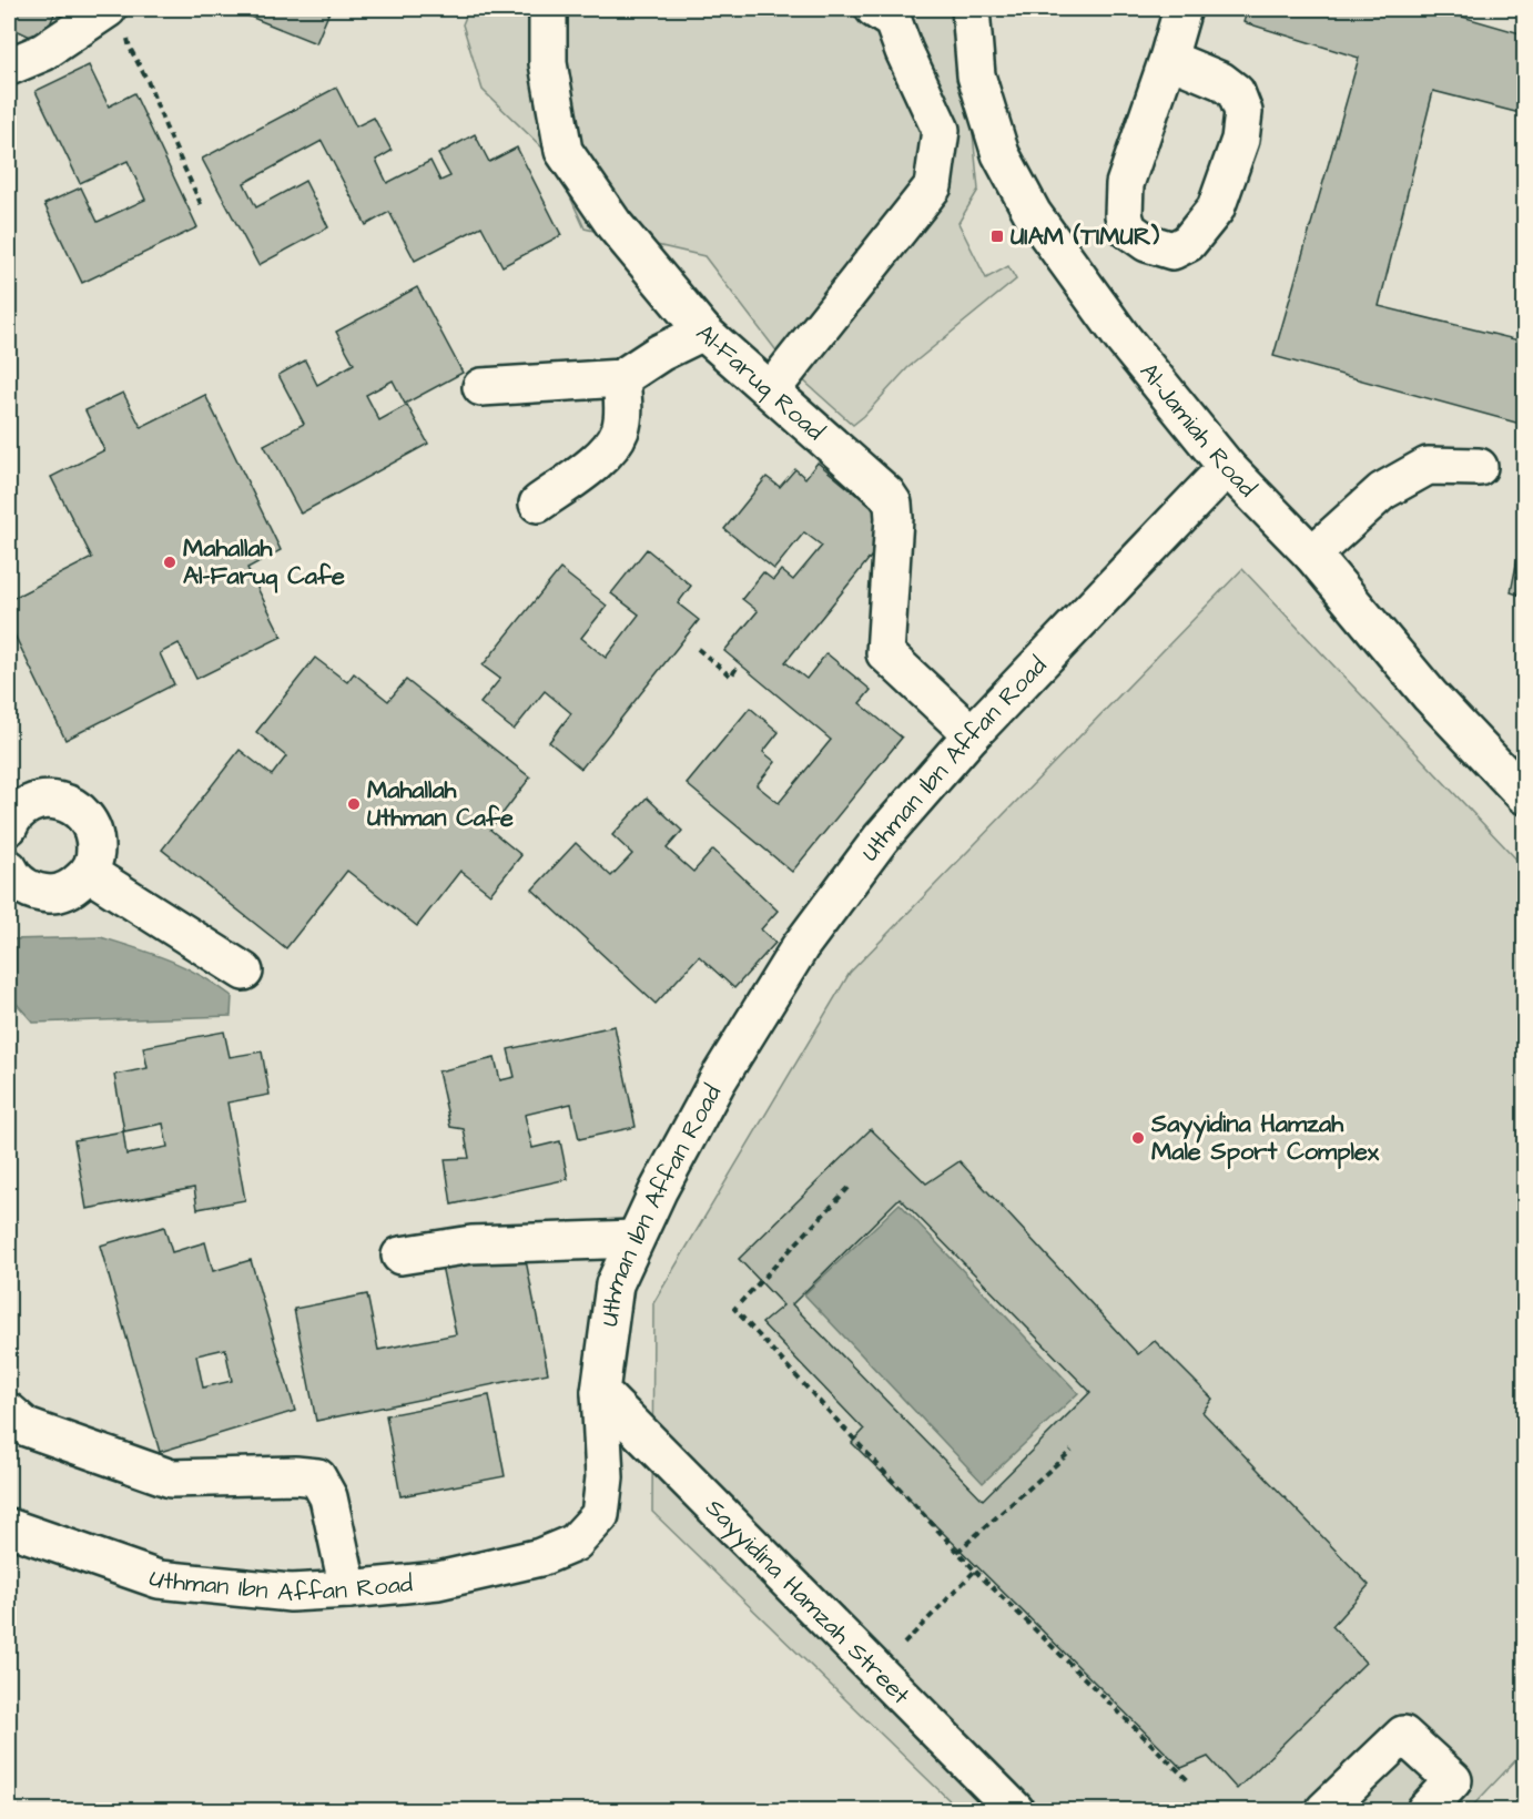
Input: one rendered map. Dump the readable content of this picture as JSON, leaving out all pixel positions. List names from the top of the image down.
{
  "streets": {
    "street": [
      "Al-Faruq Road",
      "Al-Jamiah Road",
      "Uthman Ibn Affan Road",
      "Sayyidina Hamzah Street"
    ]
  },
  "crossings": [
    ["Al-Faruq Road", "Uthman Ibn Affan Road"],
    ["Al-Jamiah Road", "Uthman Ibn Affan Road"],
    ["Uthman Ibn Affan Road", "Sayyidina Hamzah Street"]
  ],
  "places": {
    "transit": ["UIAM (TIMUR)"],
    "other": ["Mahallah Al-Faruq Cafe", "Mahallah Uthman Cafe", "Sayyidina Hamzah Male Sport Complex"]
  }
}
